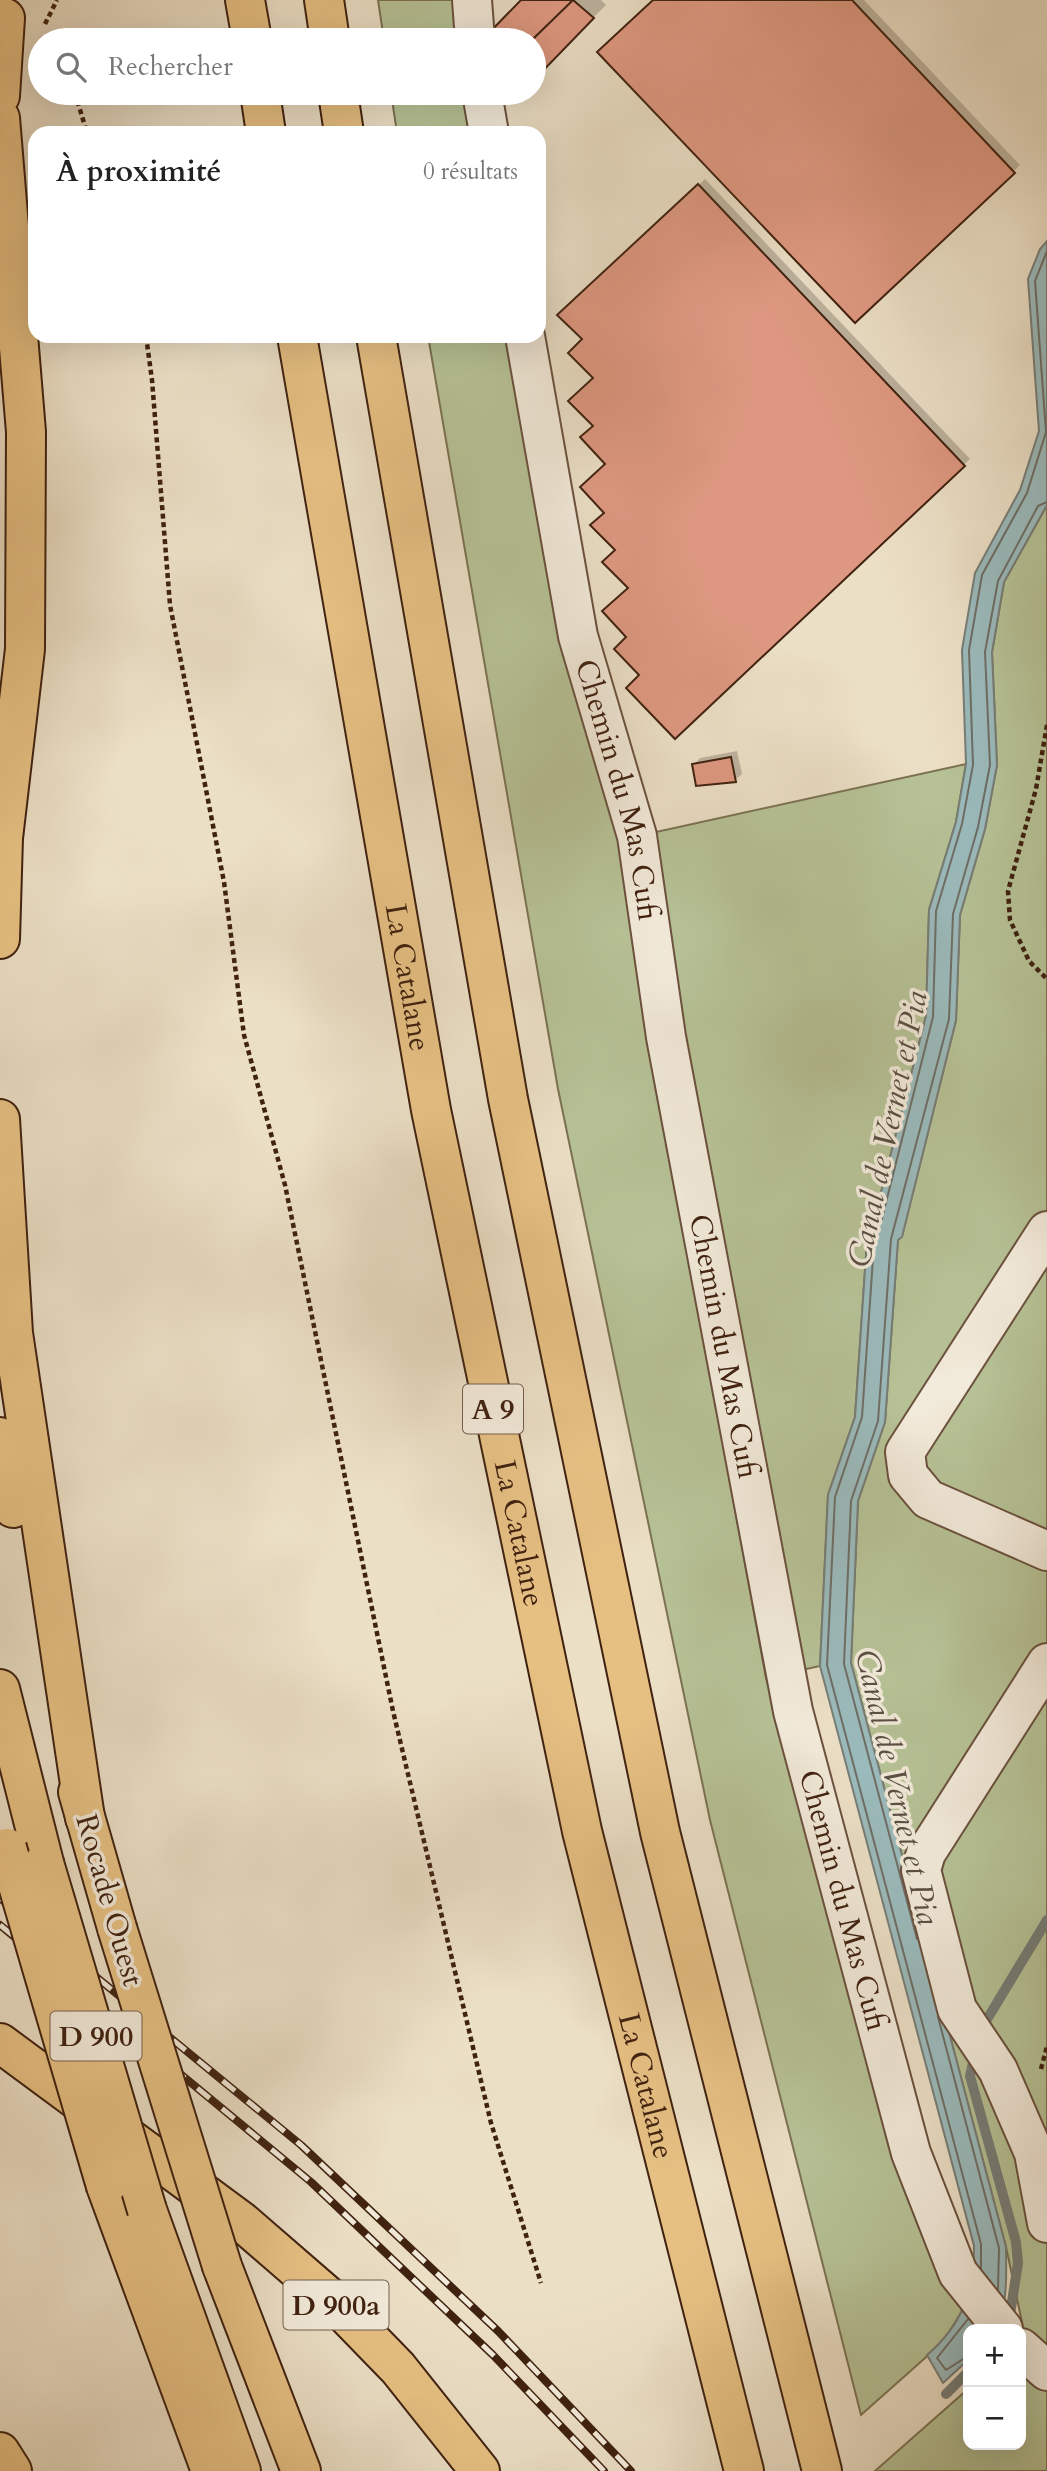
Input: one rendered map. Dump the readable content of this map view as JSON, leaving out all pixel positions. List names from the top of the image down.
{
  "streets": {
    "highway": [
      "La Catalane",
      "A 9",
      "Rocade Ouest",
      "D 900",
      "D 900a"
    ],
    "street": ["Chemin du Mas Cufi"]
  },
  "crossings": [
    ["Rocade Ouest", "D 900"]
  ],
  "water": ["Canal de Vernet et Pia"],
  "page": {
    "search": "Rechercher",
    "heading": ["À proximité", "0 résultats"],
    "map_buttons": ["+", "−"]
  }
}
